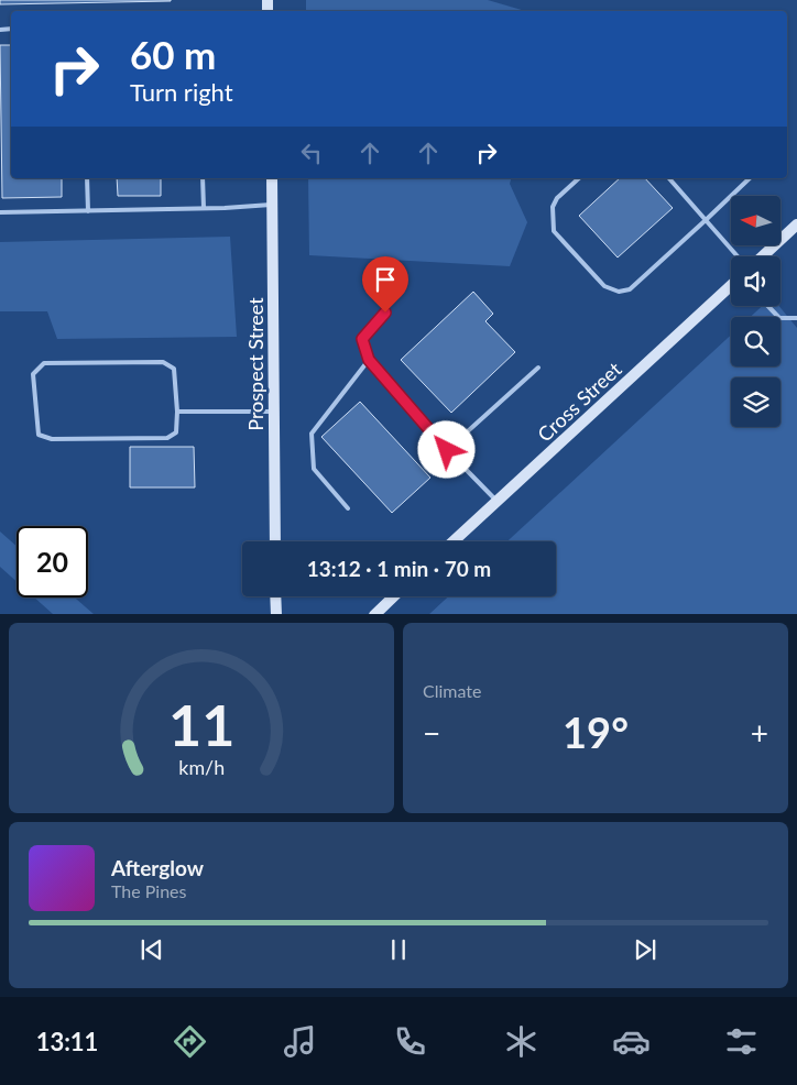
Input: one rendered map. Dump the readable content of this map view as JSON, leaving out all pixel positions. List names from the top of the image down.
{
  "streets": {
    "main road": ["Prospect Street", "Cross Street"]
  },
  "north": "left",
  "page": {
    "turn": ["60 m", "Turn right"],
    "limit": "20",
    "trip": "13:12 · 1 min · 70 m",
    "tile": "Climate",
    "heat": ["−", "19°", "+"],
    "song": ["Afterglow", "The Pines"],
    "tabs": "13:11",
    "gauge": ["11", "km/h"]
  }
}
